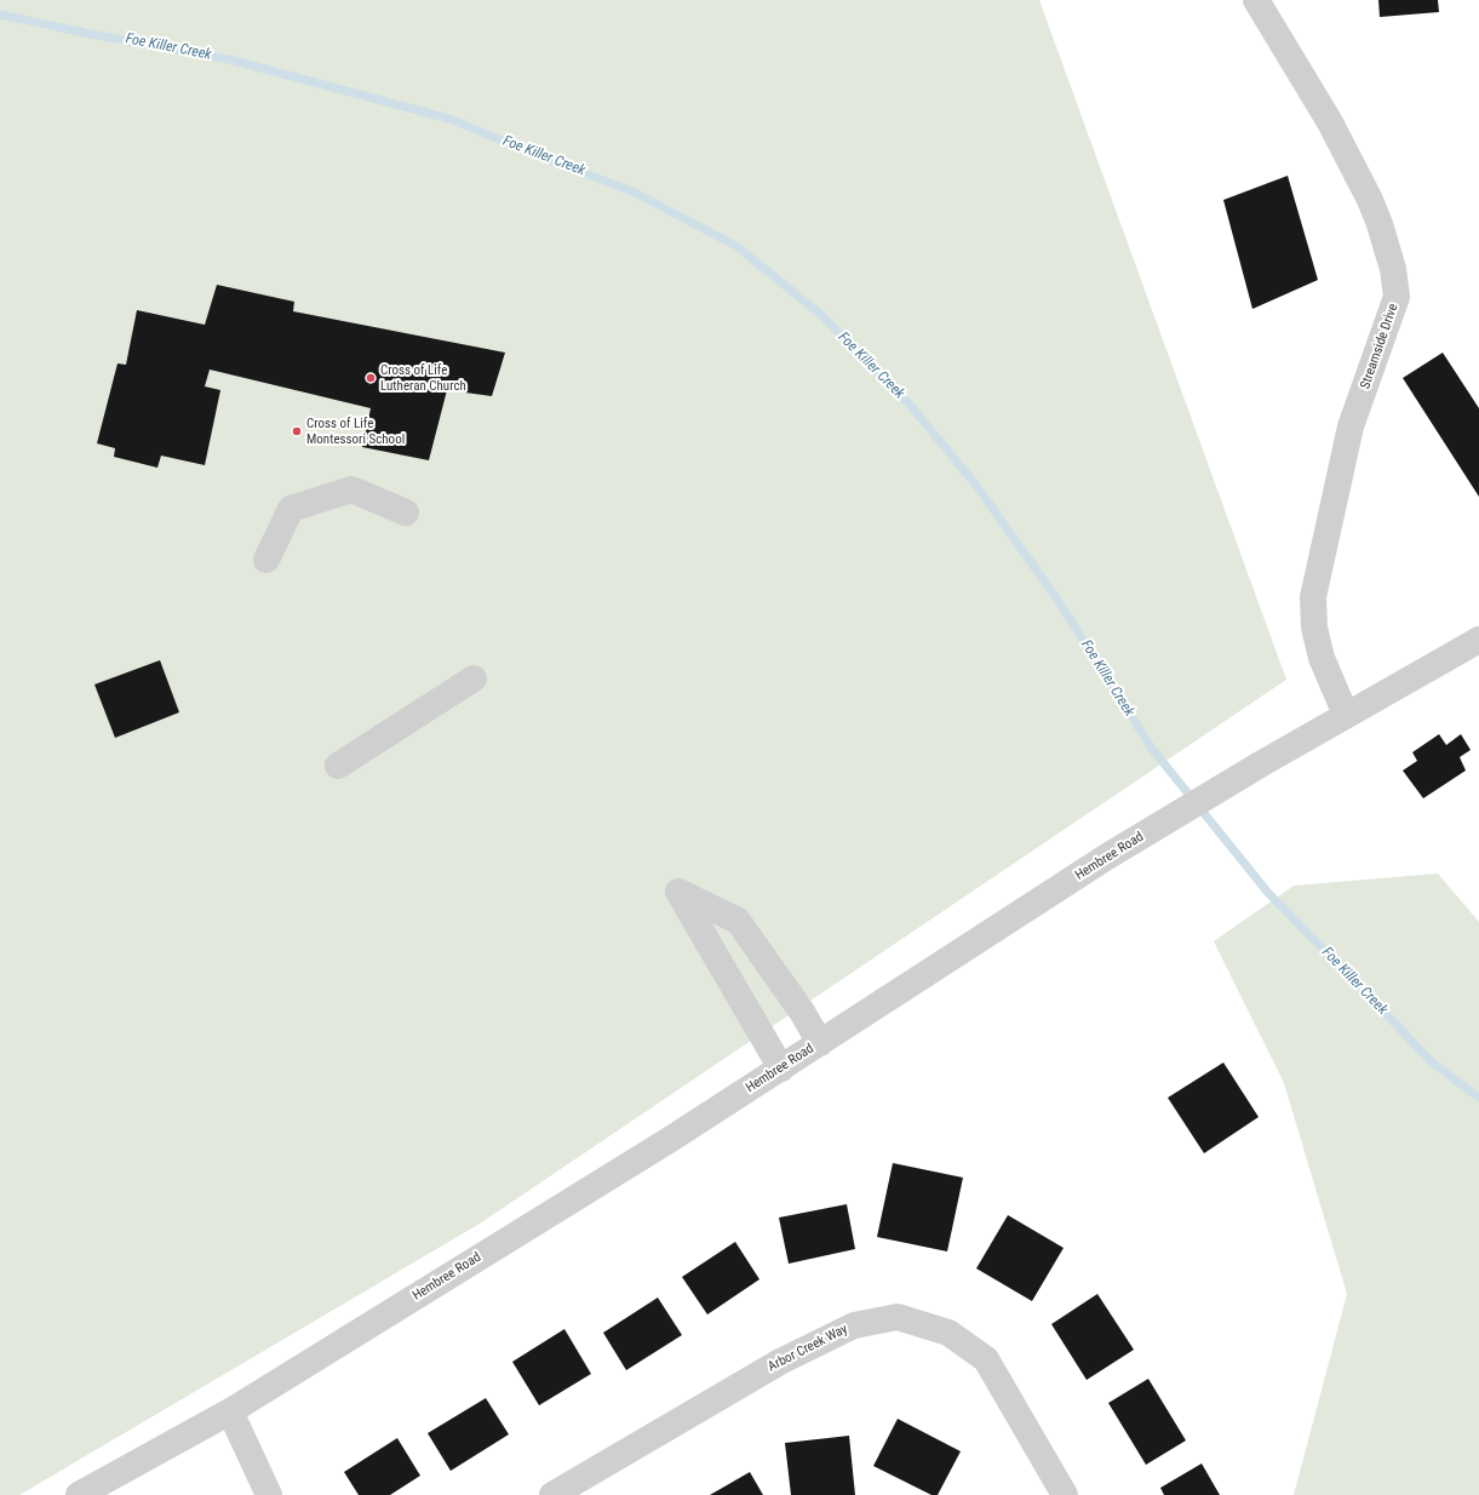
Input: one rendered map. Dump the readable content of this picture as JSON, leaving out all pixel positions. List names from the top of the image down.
{
  "streets": {
    "street": ["Streamside Drive", "Hembree Road", "Arbor Creek Way"]
  },
  "crossings": [
    ["Streamside Drive", "Hembree Road"]
  ],
  "water": ["Foe Killer Creek"],
  "places": ["Cross of Life Lutheran Church", "Cross of Life Montessori School"]
}
